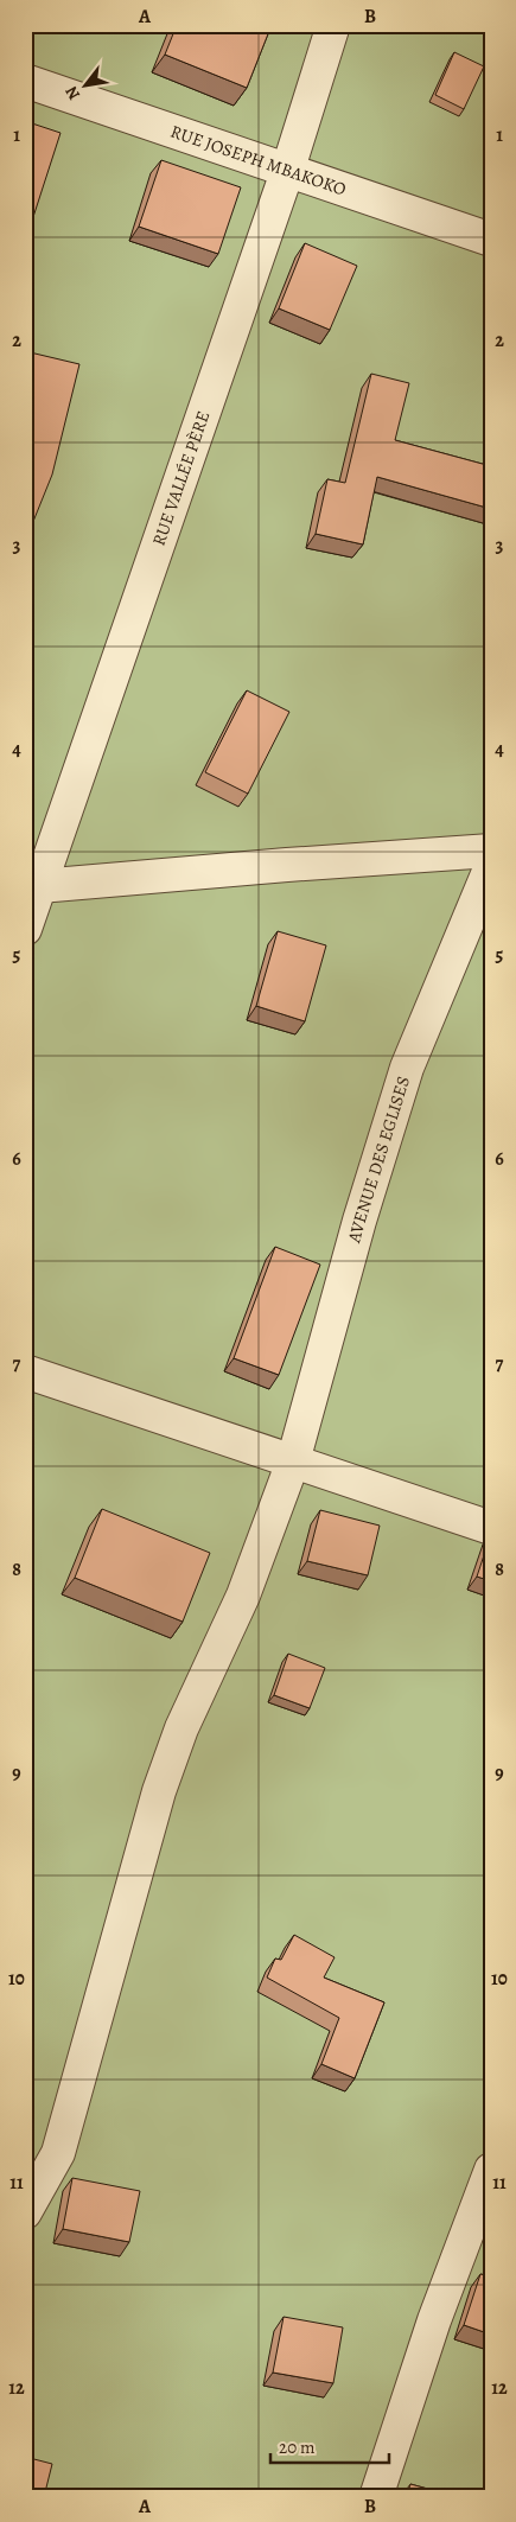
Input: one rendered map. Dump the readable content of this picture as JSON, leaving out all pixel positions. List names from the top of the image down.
{
  "streets": {
    "street": ["RUE JOSEPH MBAKOKO", "RUE VALLÉE PÈRE", "AVENUE DES EGLISES"]
  },
  "crossings": [
    ["RUE JOSEPH MBAKOKO", "RUE VALLÉE PÈRE"]
  ],
  "scale_bar": "20 m",
  "north": "bottom left",
  "grid": {
    "columns": ["A", "B"],
    "rows": [
      "1",
      "2",
      "3",
      "4",
      "5",
      "6",
      "7",
      "8",
      "9",
      "10",
      "11",
      "12"
    ]
  }
}
